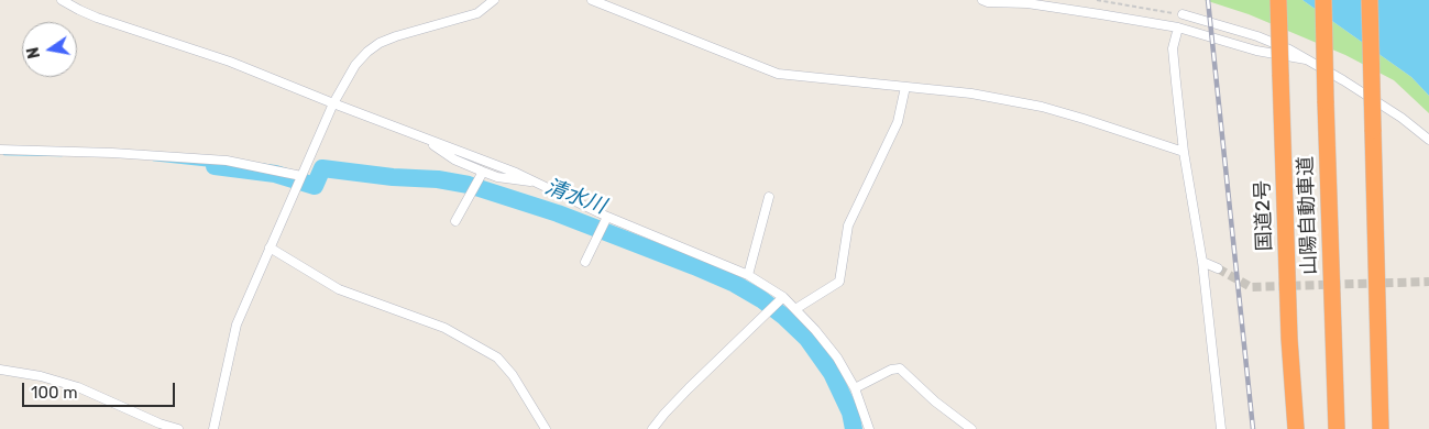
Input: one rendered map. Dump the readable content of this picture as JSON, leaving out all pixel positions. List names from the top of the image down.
{
  "streets": {
    "highway": ["国道2号", "山陽自動車道"]
  },
  "water": ["清水川"],
  "scale_bar": "100 m",
  "north": "left"
}
